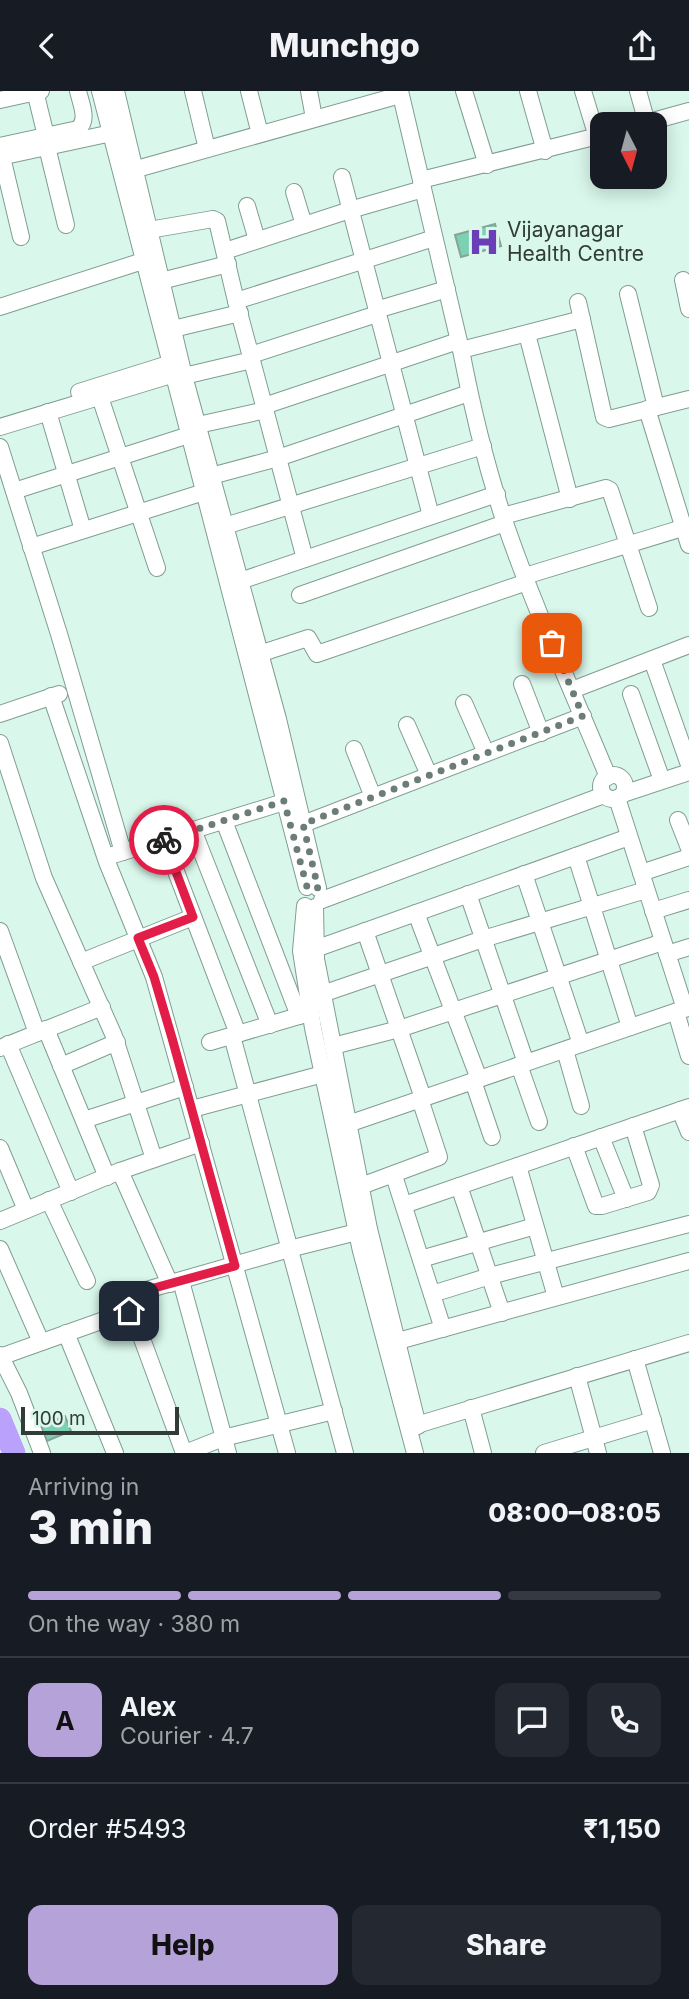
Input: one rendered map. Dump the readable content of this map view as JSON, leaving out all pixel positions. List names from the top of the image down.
{
  "places": {
    "hospital": ["Vijayanagar Health Centre"]
  },
  "scale_bar": "100 m",
  "north": "bottom",
  "page": {
    "header": "Munchgo",
    "scale": "100 m",
    "heading": ["3 min", "Arriving in", "08:00–08:05"],
    "panel": [
      "Alex",
      "Courier · 4.7",
      "Order #5493",
      "₹1,150"
    ],
    "bar": "On the way · 380 m",
    "round": "A",
    "buttons": ["Help", "Share"]
  }
}
